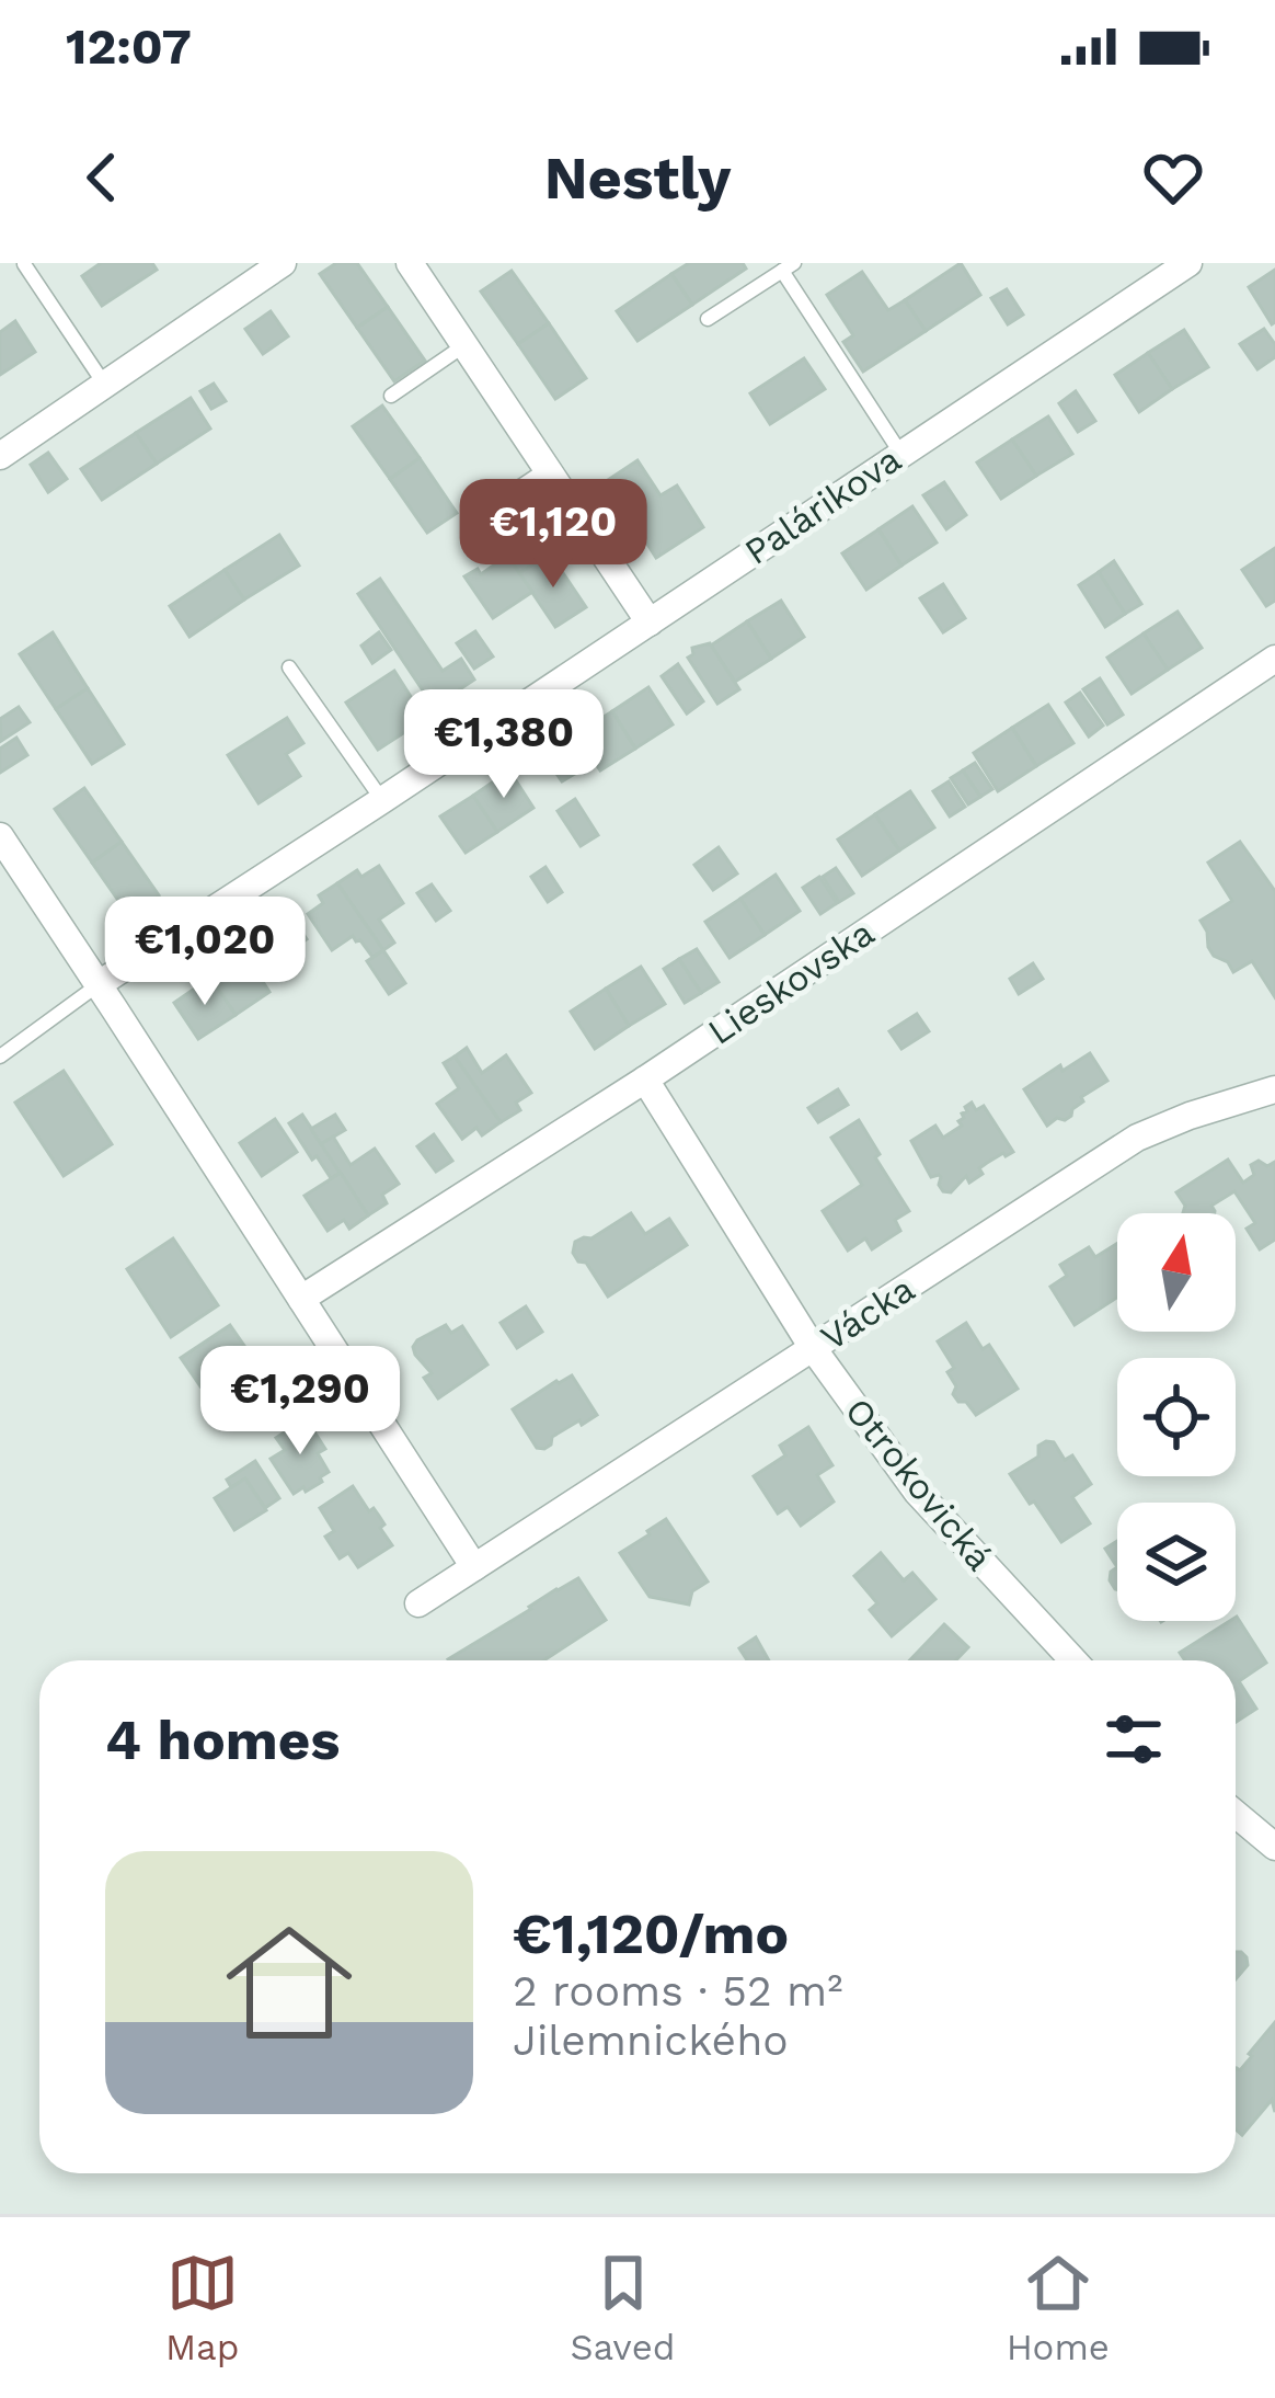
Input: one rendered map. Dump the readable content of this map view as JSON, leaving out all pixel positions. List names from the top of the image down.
{
  "streets": {
    "street": [
      "Palárikova",
      "Lieskovska",
      "Vácka",
      "Otrokovická"
    ]
  },
  "crossings": [
    ["Lieskovska", "Otrokovická"],
    ["Vácka", "Otrokovická"]
  ],
  "north": "top",
  "page": {
    "status": "12:07",
    "header": "Nestly",
    "price": [
      "€1,120",
      "€1,380",
      "€1,020",
      "€1,290"
    ],
    "heading": "4 homes",
    "list": [
      {
        "name": "€1,120/mo",
        "note": "2 rooms · 52 m² · Jilemnického"
      }
    ],
    "tabs": ["Map", "Saved", "Home"]
  }
}
